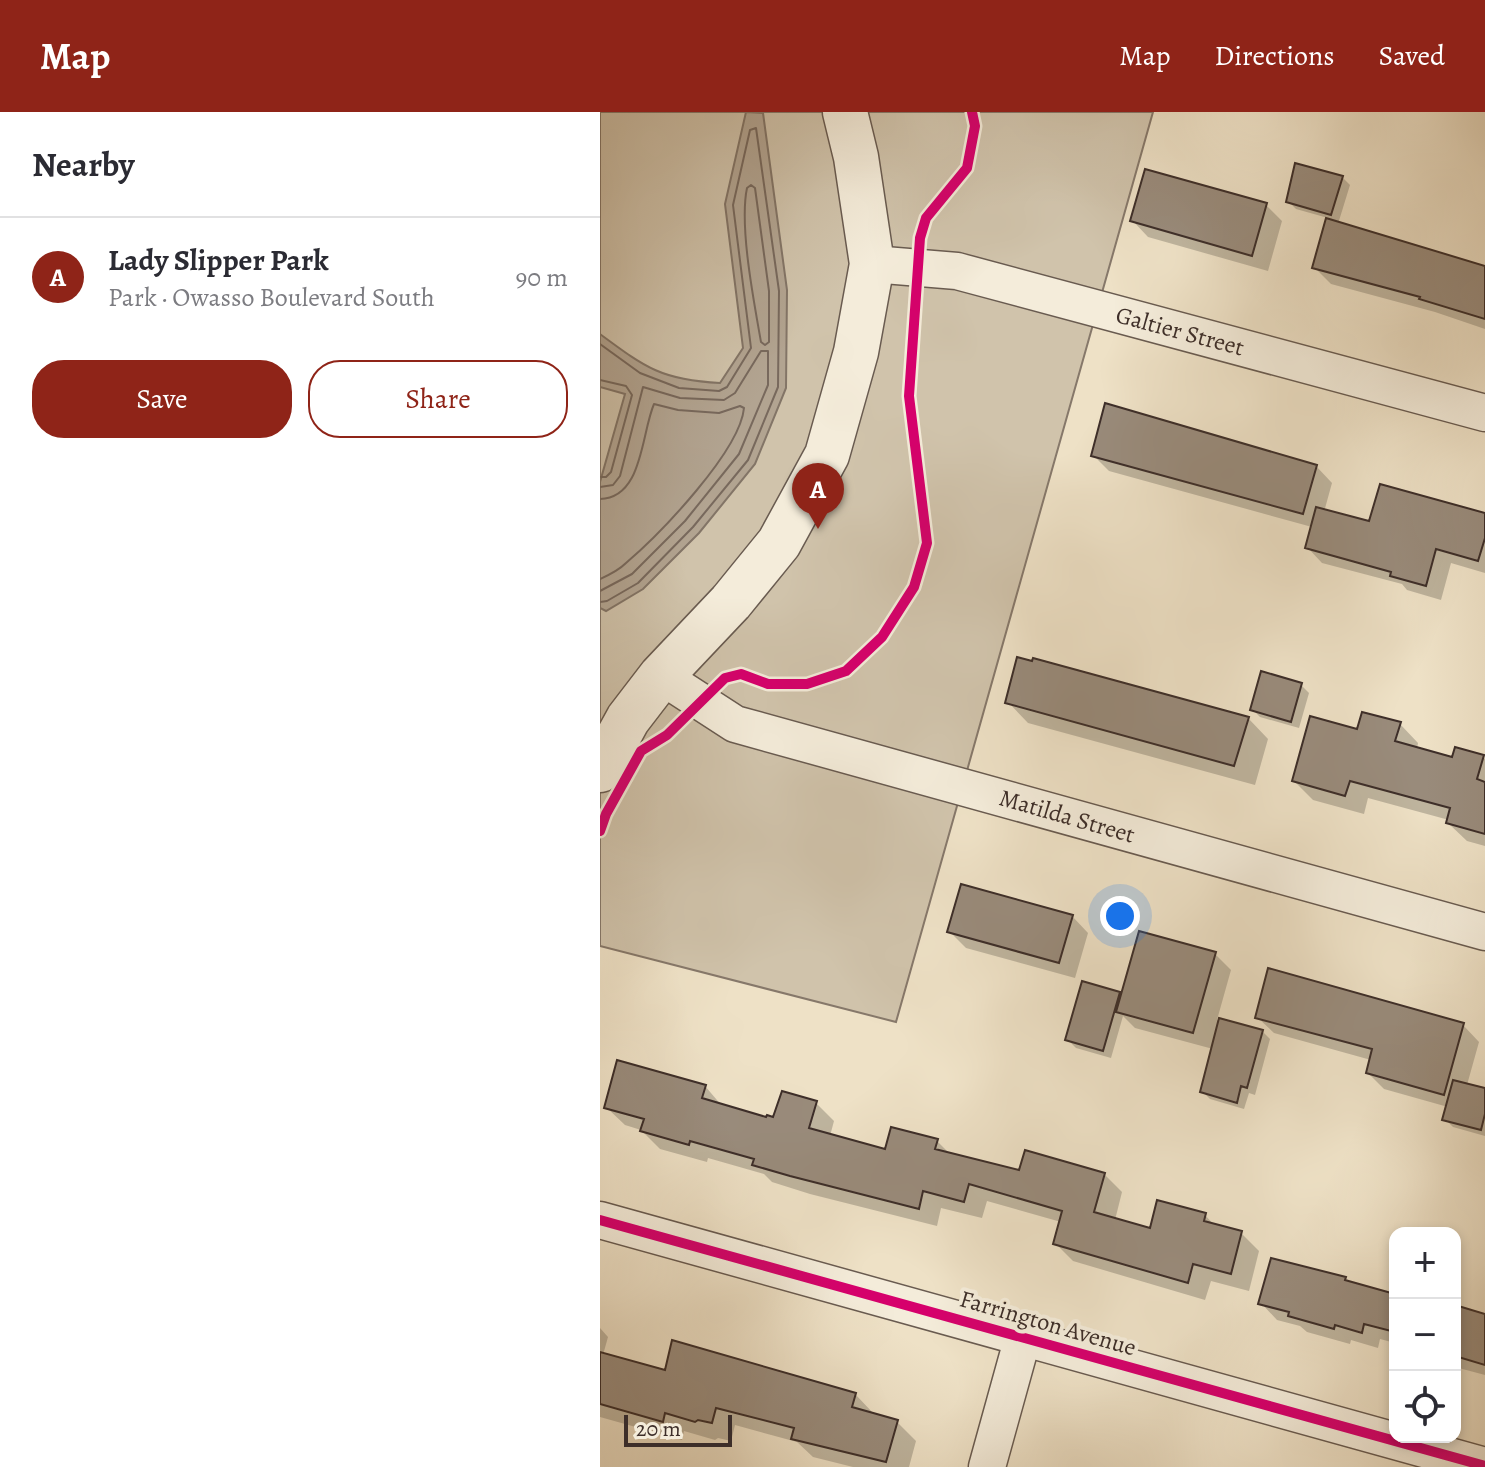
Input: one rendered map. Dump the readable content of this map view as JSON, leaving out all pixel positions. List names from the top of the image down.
{
  "streets": {
    "street": ["Galtier Street", "Matilda Street", "Farrington Avenue"]
  },
  "scale_bar": "20 m",
  "page": {
    "header": "Map",
    "nav": ["Map", "Directions", "Saved"],
    "heading": "Nearby",
    "list": [
      {
        "mark": "A",
        "name": "Lady Slipper Park",
        "note": "Park · Owasso Boulevard South",
        "value": "90 m"
      }
    ],
    "buttons": ["Save", "Share"],
    "pins": "A",
    "map_buttons": ["+", "−"],
    "scale": "20 m"
  }
}
